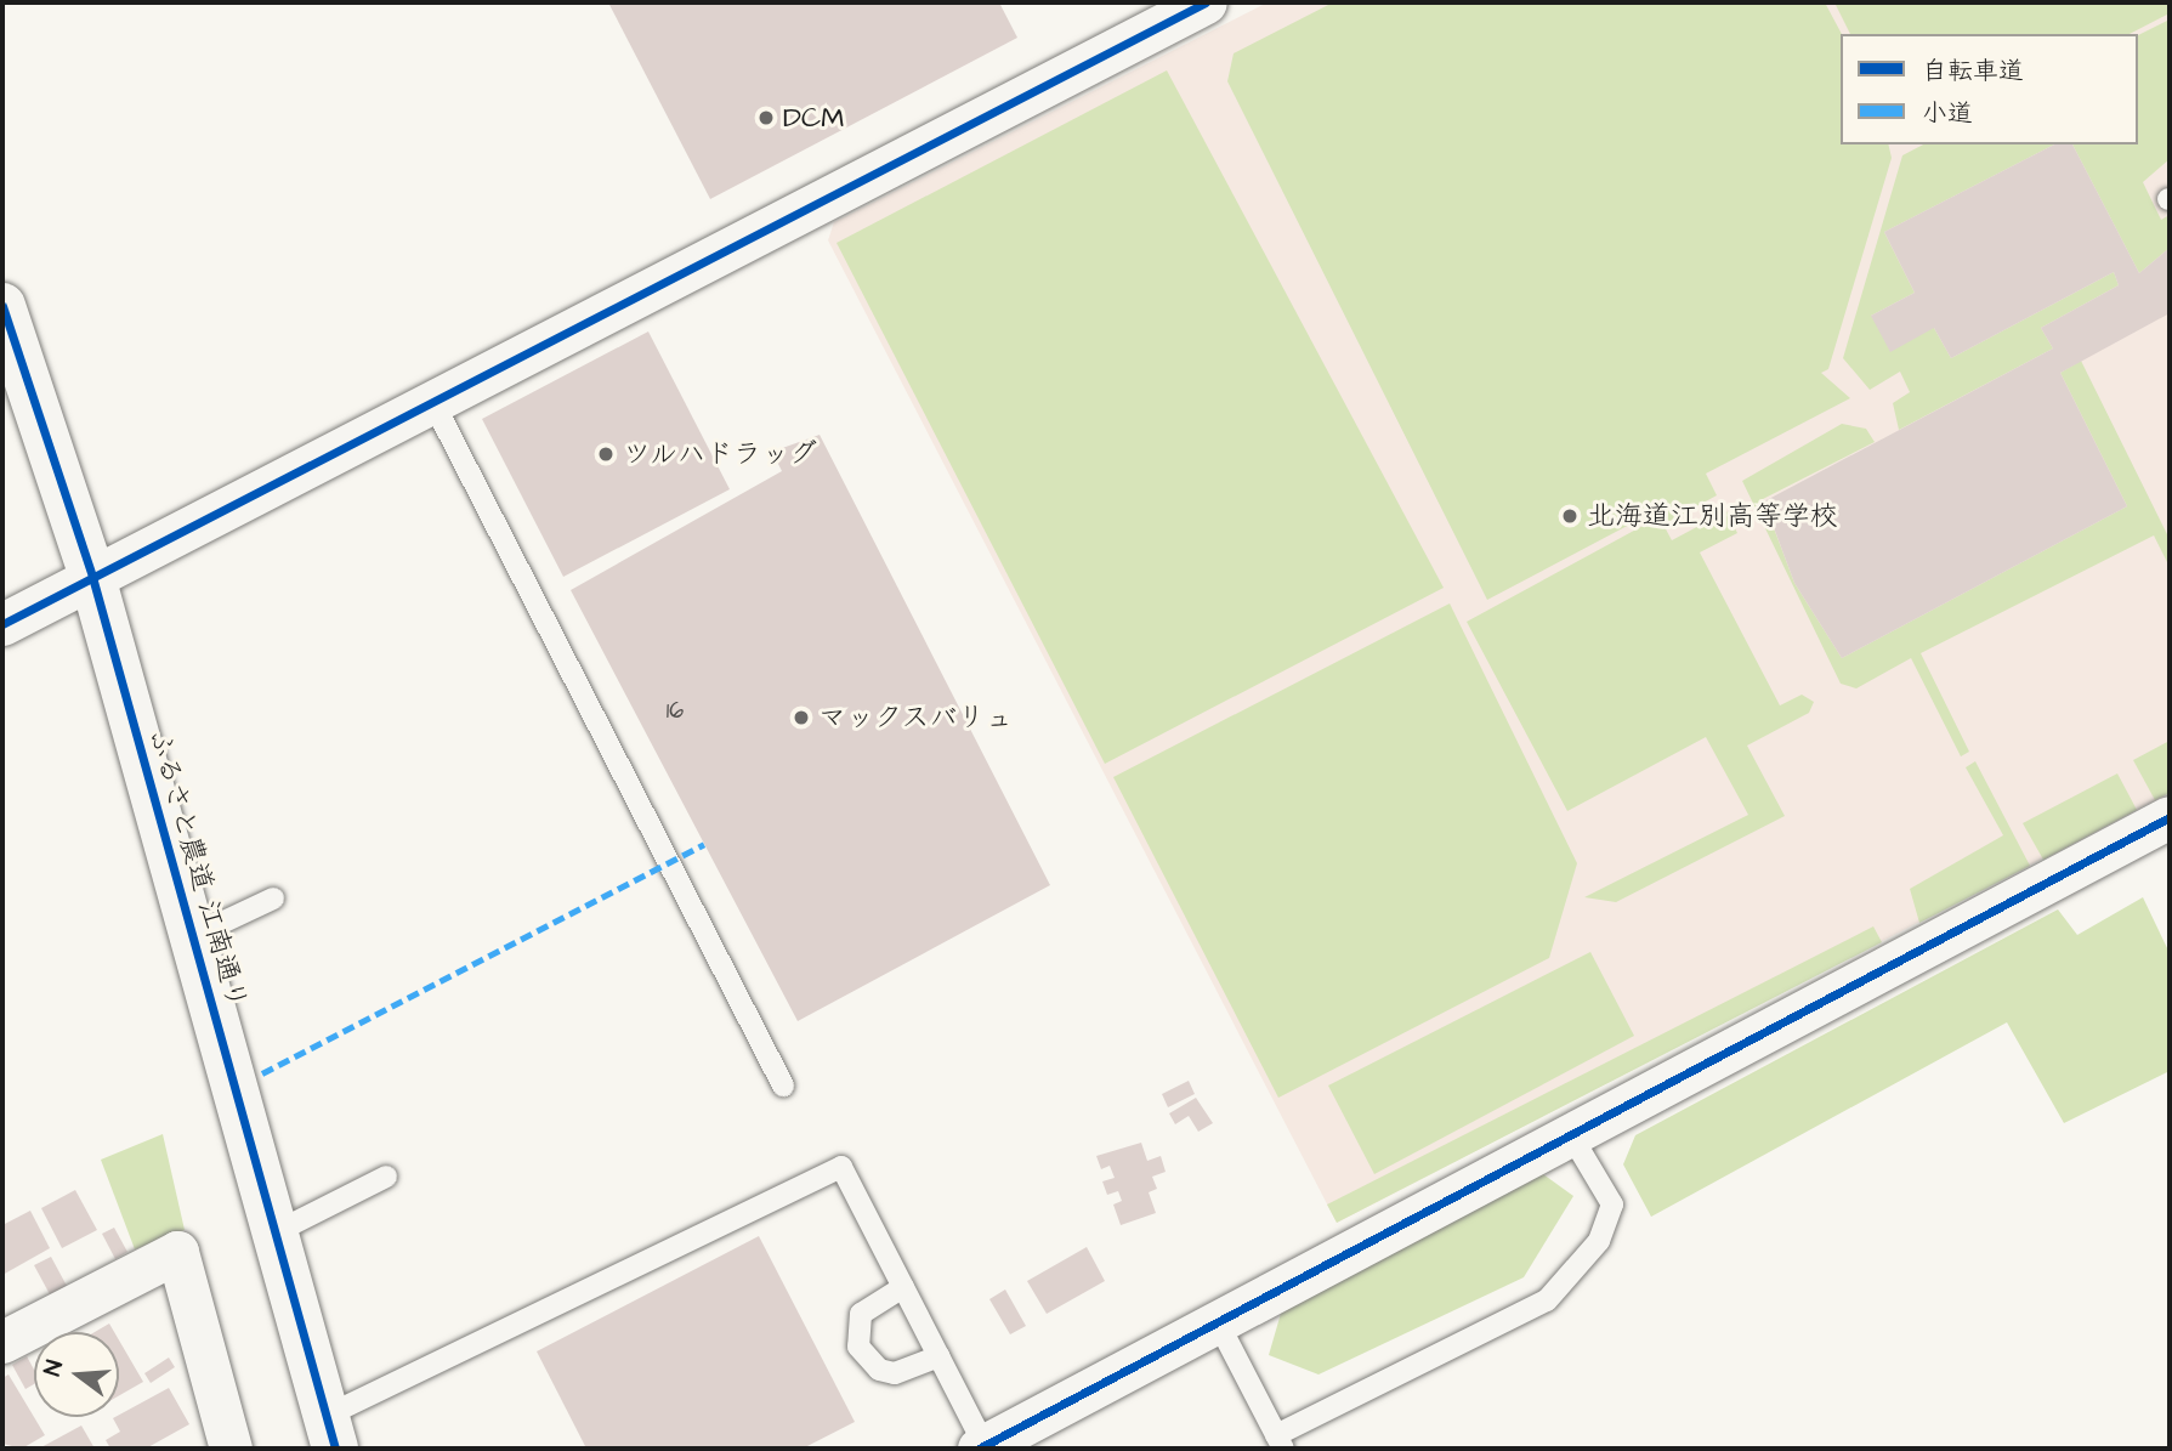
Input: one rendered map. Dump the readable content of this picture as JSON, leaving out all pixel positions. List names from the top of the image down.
{
  "streets": {
    "street": ["ふるさと農道 江南通り"]
  },
  "places": [
    "DCM",
    "ツルハドラッグ",
    "北海道江別高等学校",
    "マックスバリュ"
  ],
  "house_numbers": ["16"],
  "legend": ["自転車道", "小道"],
  "north": "left"
}
